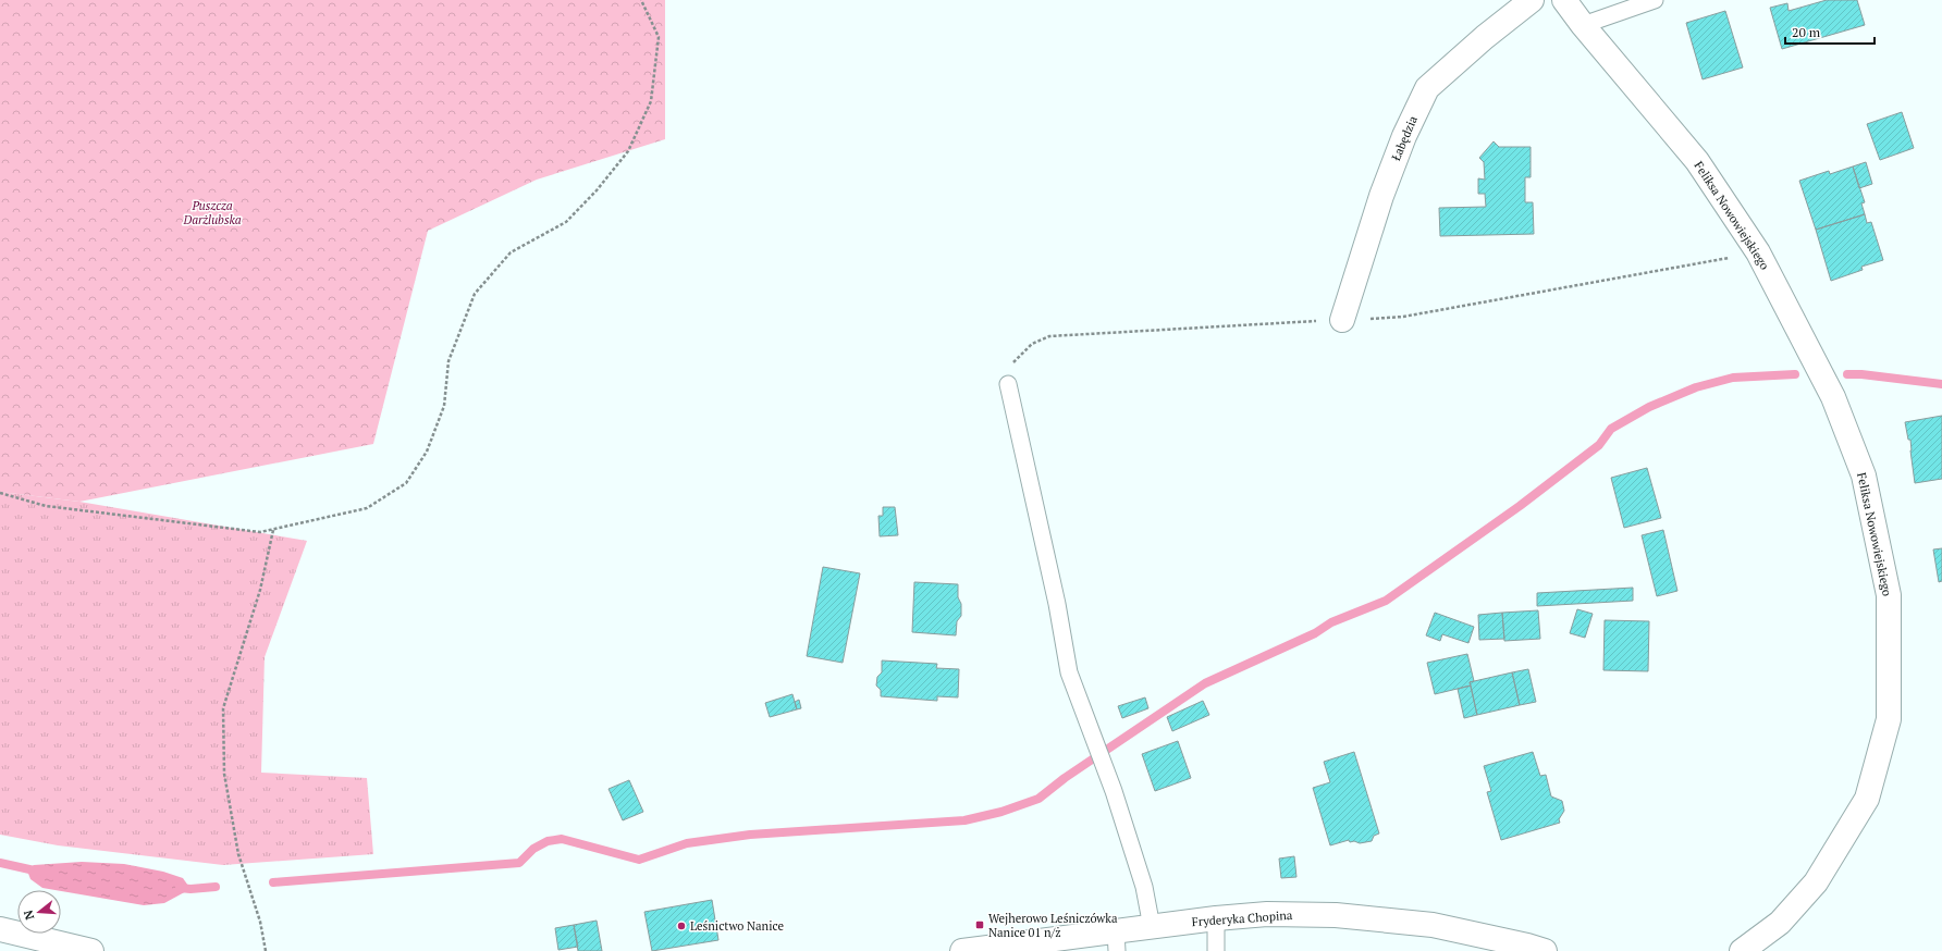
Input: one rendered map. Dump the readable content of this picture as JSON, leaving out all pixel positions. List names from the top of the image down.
{
  "streets": {
    "street": ["Łabędzia", "Feliksa Nowowiejskiego", "Fryderyka Chopina"]
  },
  "parks": ["Puszcza Darżlubska"],
  "places": {
    "transit": ["Wejherowo Leśniczówka Nanice 01 n/ż"],
    "other": ["Leśnictwo Nanice"]
  },
  "scale_bar": "20 m",
  "north": "left"
}
